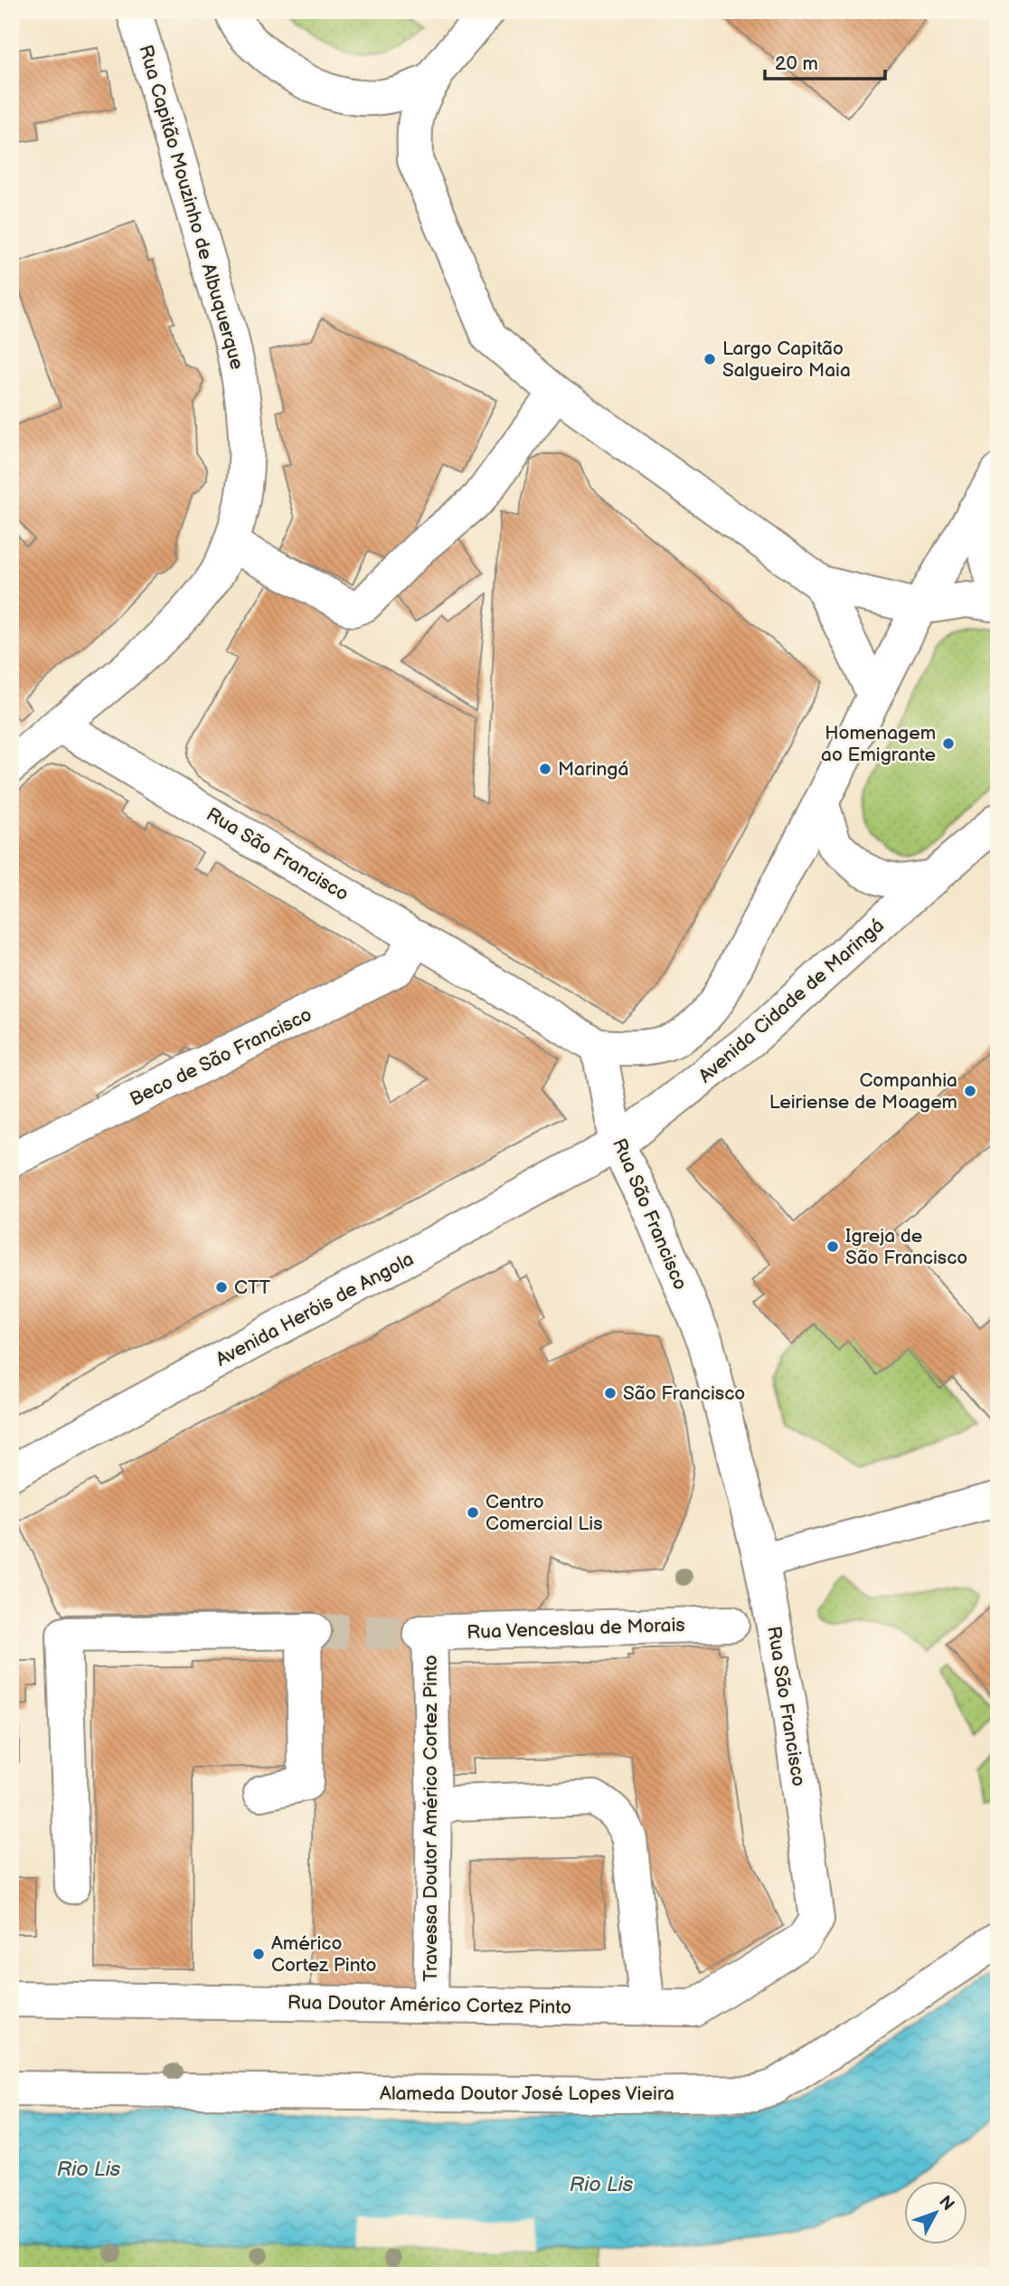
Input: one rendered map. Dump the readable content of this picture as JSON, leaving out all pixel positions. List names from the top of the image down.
{
  "streets": {
    "street": [
      "Rua Capitão Mouzinho de Albuquerque",
      "Rua São Francisco",
      "Avenida Cidade de Maringá",
      "Beco de São Francisco",
      "Avenida Heróis de Angola",
      "Rua Venceslau de Morais",
      "Travessa Doutor Américo Cortez Pinto",
      "Rua Doutor Américo Cortez Pinto",
      "Alameda Doutor José Lopes Vieira"
    ]
  },
  "crossings": [
    ["Rua Capitão Mouzinho de Albuquerque", "Rua São Francisco"],
    ["Rua São Francisco", "Avenida Cidade de Maringá"],
    ["Rua São Francisco", "Beco de São Francisco"],
    ["Rua São Francisco", "Avenida Heróis de Angola"],
    ["Rua São Francisco", "Rua Doutor Américo Cortez Pinto"],
    ["Avenida Cidade de Maringá", "Avenida Heróis de Angola"],
    ["Rua Venceslau de Morais", "Travessa Doutor Américo Cortez Pinto"],
    ["Travessa Doutor Américo Cortez Pinto", "Rua Doutor Américo Cortez Pinto"]
  ],
  "water": ["Rio Lis"],
  "places": [
    "Largo Capitão Salgueiro Maia",
    "Homenagem ao Emigrante",
    "Maringá",
    "Companhia Leiriense de Moagem",
    "Igreja de São Francisco",
    "CTT",
    "São Francisco",
    "Centro Comercial Lis",
    "Américo Cortez Pinto"
  ],
  "scale_bar": "20 m",
  "north": "top right"
}
